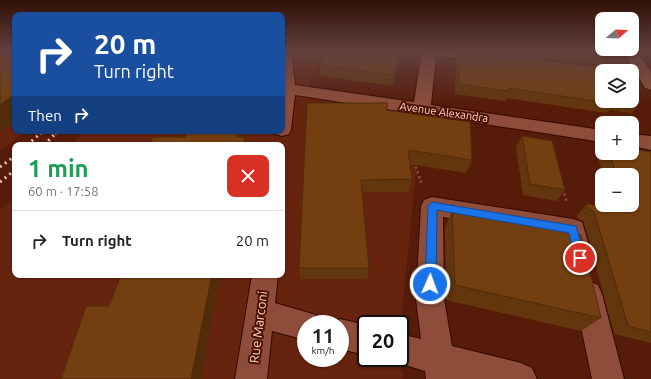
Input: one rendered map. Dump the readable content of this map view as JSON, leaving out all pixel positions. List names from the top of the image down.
{
  "streets": {
    "street": ["Avenue Alexandra", "Rue Marconi"]
  },
  "north": "right",
  "page": {
    "map_buttons": ["+", "−"],
    "turn": ["20 m", "Turn right"],
    "then": "Then",
    "heading": ["1 min", "60 m · 17:58"],
    "list": [
      {
        "name": "Turn right",
        "value": "20 m"
      }
    ],
    "speed": "11 km/h",
    "limit": "20"
  }
}
